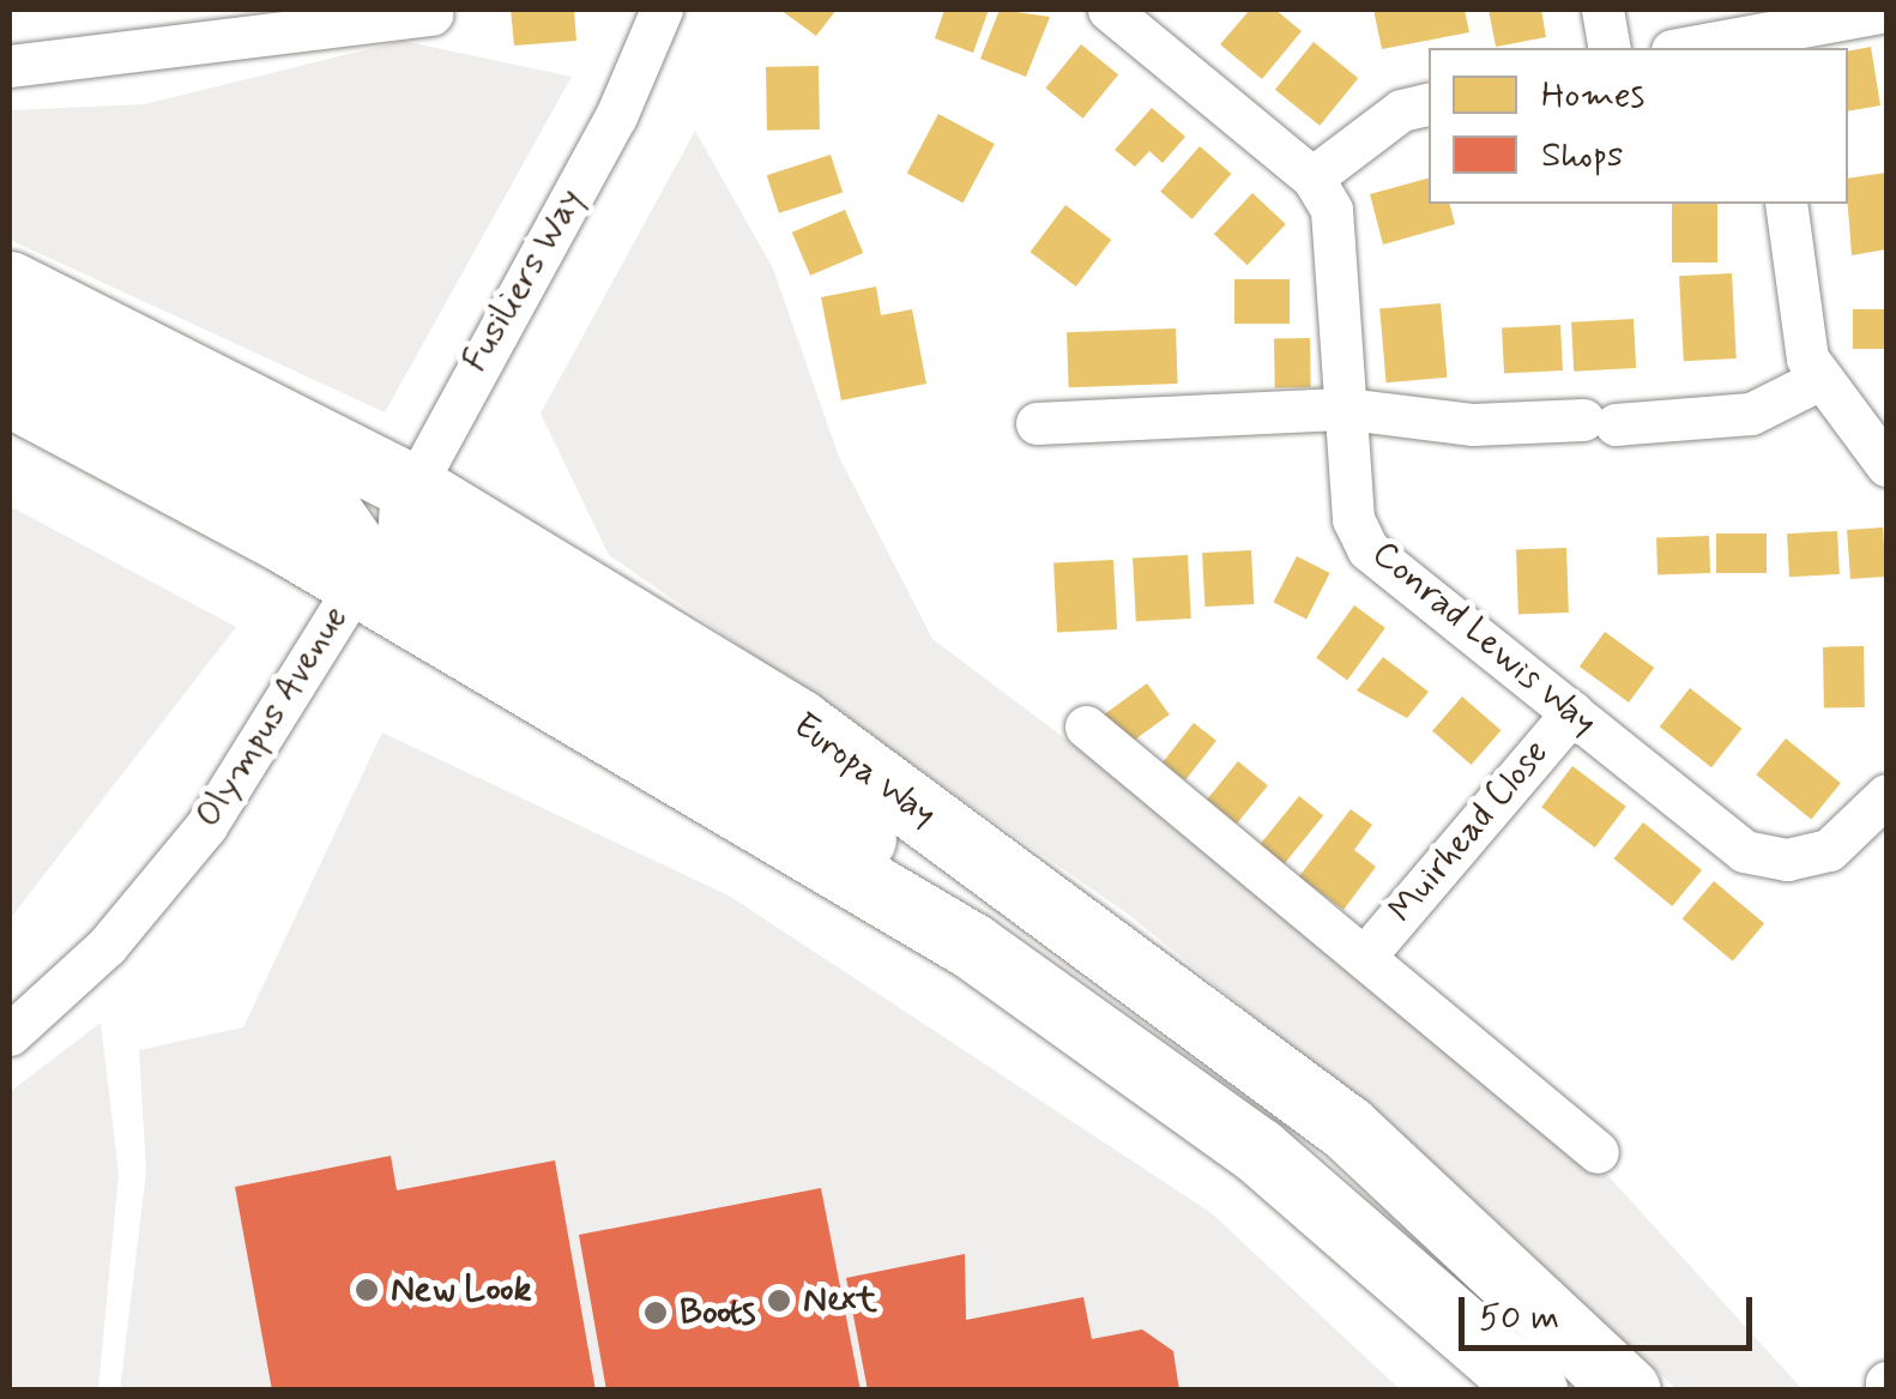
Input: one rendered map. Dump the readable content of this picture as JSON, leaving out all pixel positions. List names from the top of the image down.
{
  "streets": {
    "highway": ["Europa Way"],
    "street": [
      "Fusiliers Way",
      "Conrad Lewis Way",
      "Olympus Avenue",
      "Muirhead Close"
    ]
  },
  "crossings": [
    ["Fusiliers Way", "Olympus Avenue"],
    ["Fusiliers Way", "Europa Way"],
    ["Conrad Lewis Way", "Muirhead Close"]
  ],
  "places": ["New Look", "Next", "Boots"],
  "legend": ["Homes", "Shops"],
  "scale_bar": "50 m"
}
